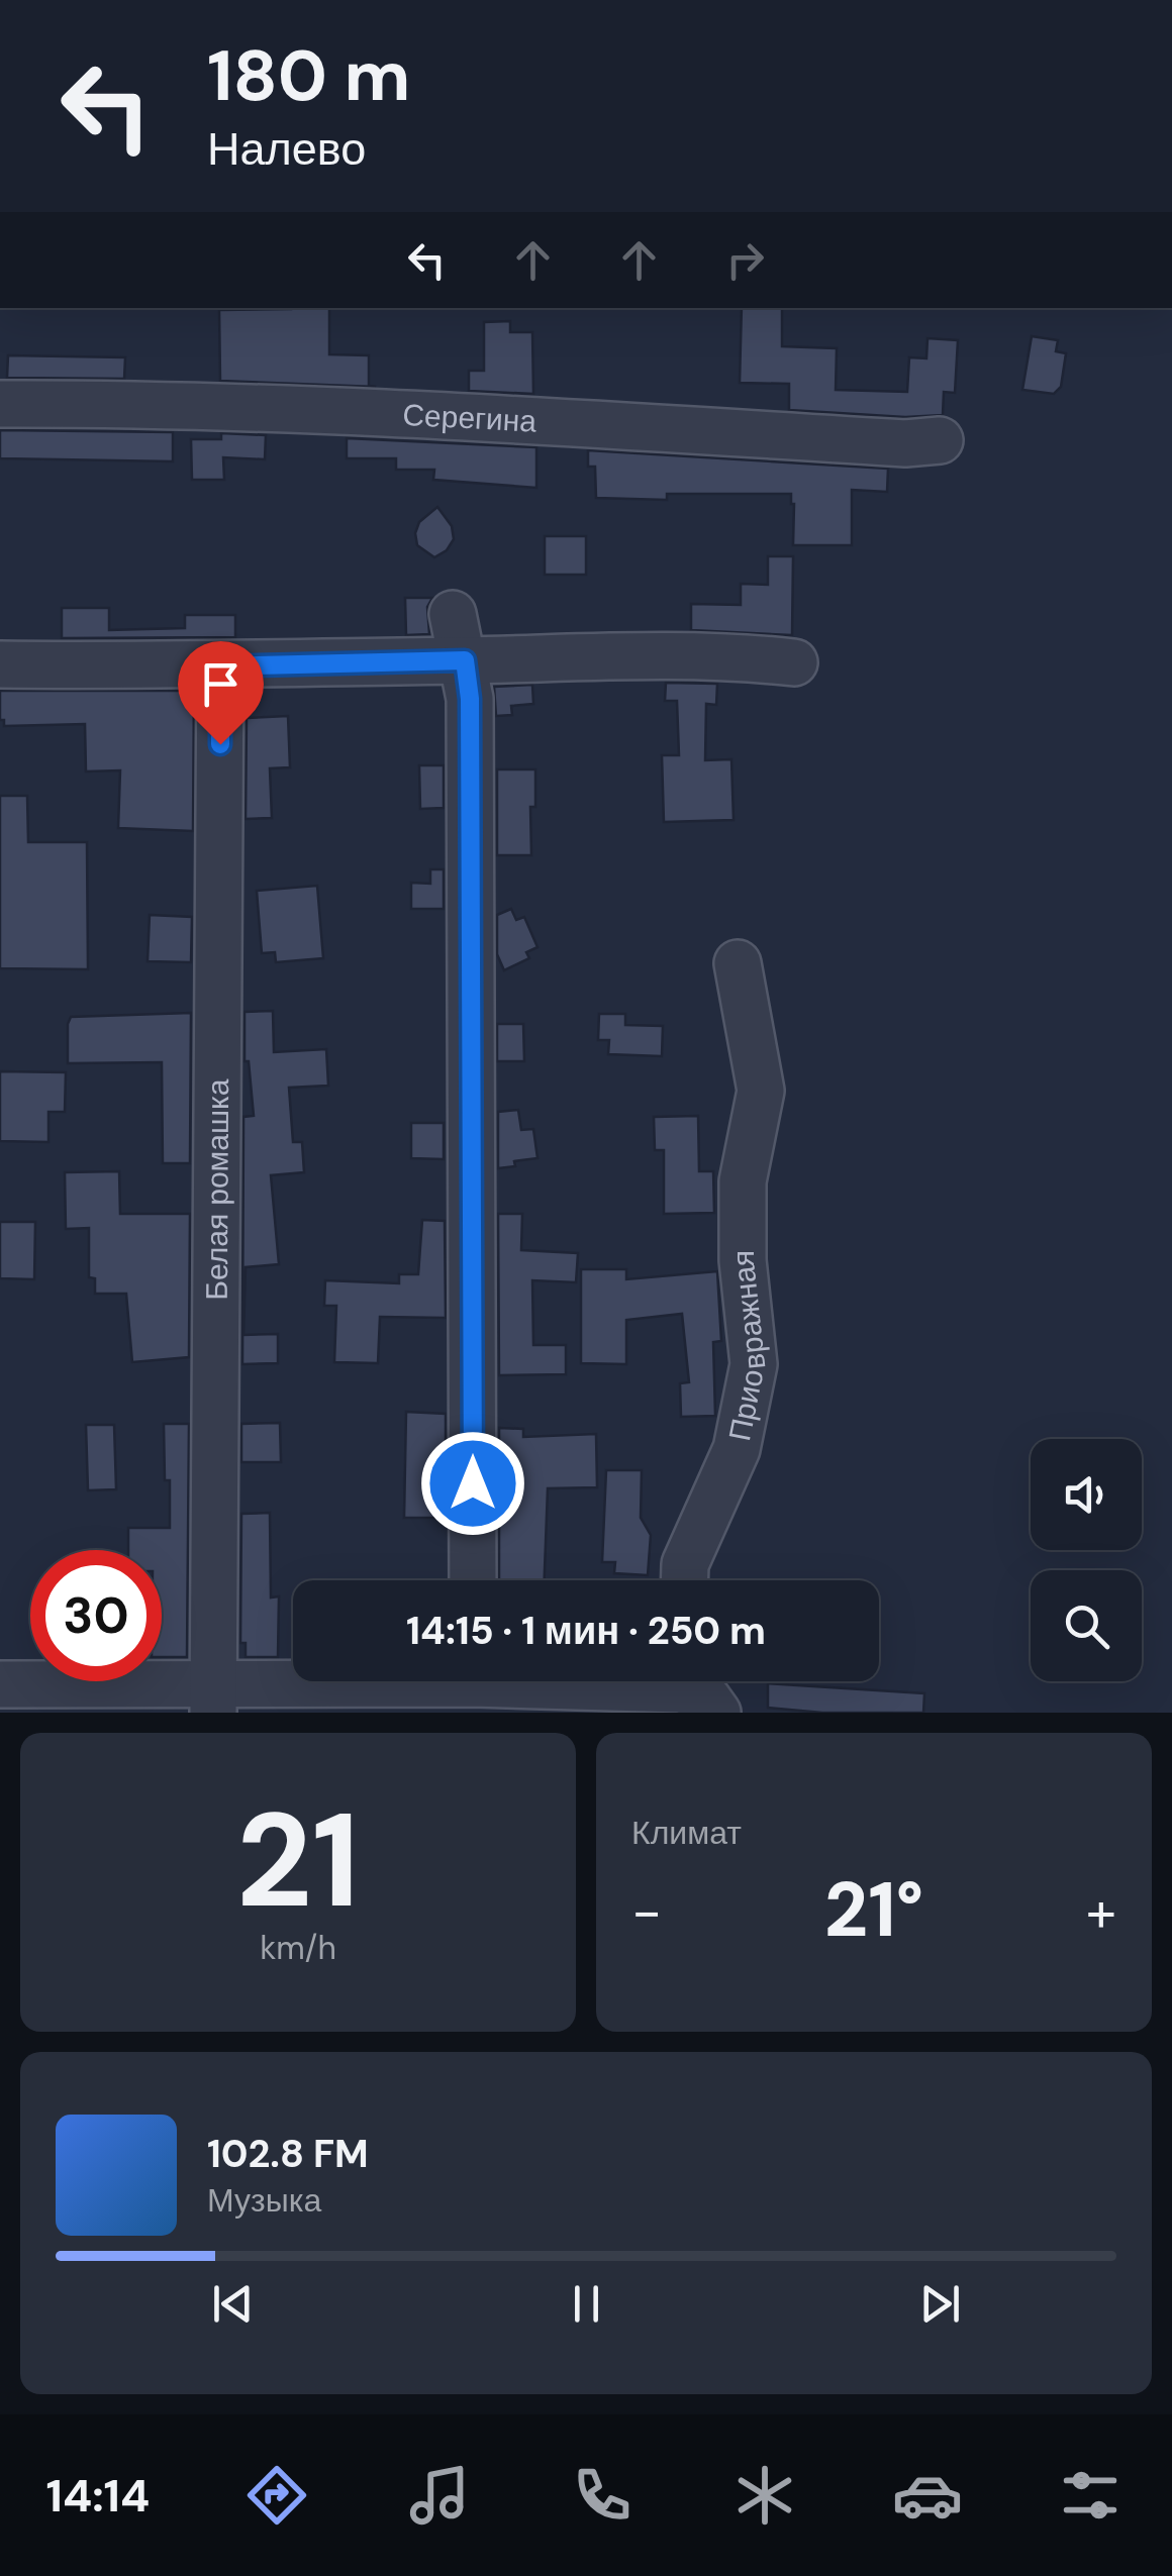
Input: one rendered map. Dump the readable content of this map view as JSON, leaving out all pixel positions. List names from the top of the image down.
{
  "streets": {
    "street": ["Серегина", "Белая ромашка", "Приовражная"]
  },
  "page": {
    "turn": ["180 m", "Налево"],
    "limit": "30",
    "trip": "14:15 · 1 мин · 250 m",
    "tile": [
      ["21", "km/h"],
      "Климат"
    ],
    "heat": ["−", "21°", "+"],
    "song": ["102.8 FM", "Музыка"],
    "tabs": "14:14"
  }
}
